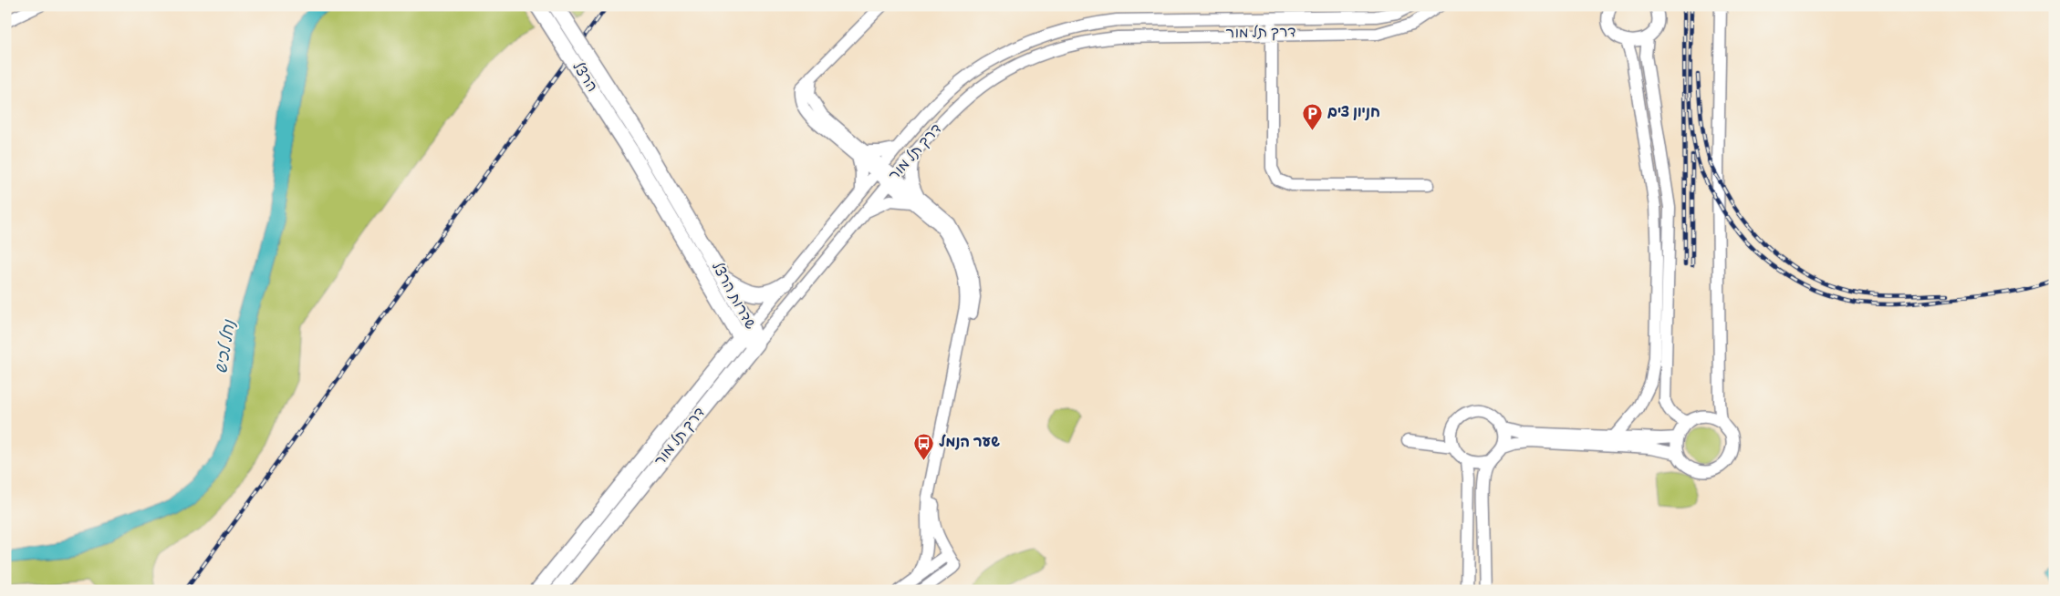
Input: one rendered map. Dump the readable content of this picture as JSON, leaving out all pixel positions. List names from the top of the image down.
{
  "streets": {
    "main road": ["דרך תל מור", "הרצל", "שדרות הרצל"]
  },
  "crossings": [
    ["דרך תל מור", "שדרות הרצל"],
    ["הרצל", "שדרות הרצל"]
  ],
  "water": ["נחל לכיש"],
  "places": {
    "parking": ["חניון צים"],
    "bus stop": ["שער הנמל"]
  }
}
